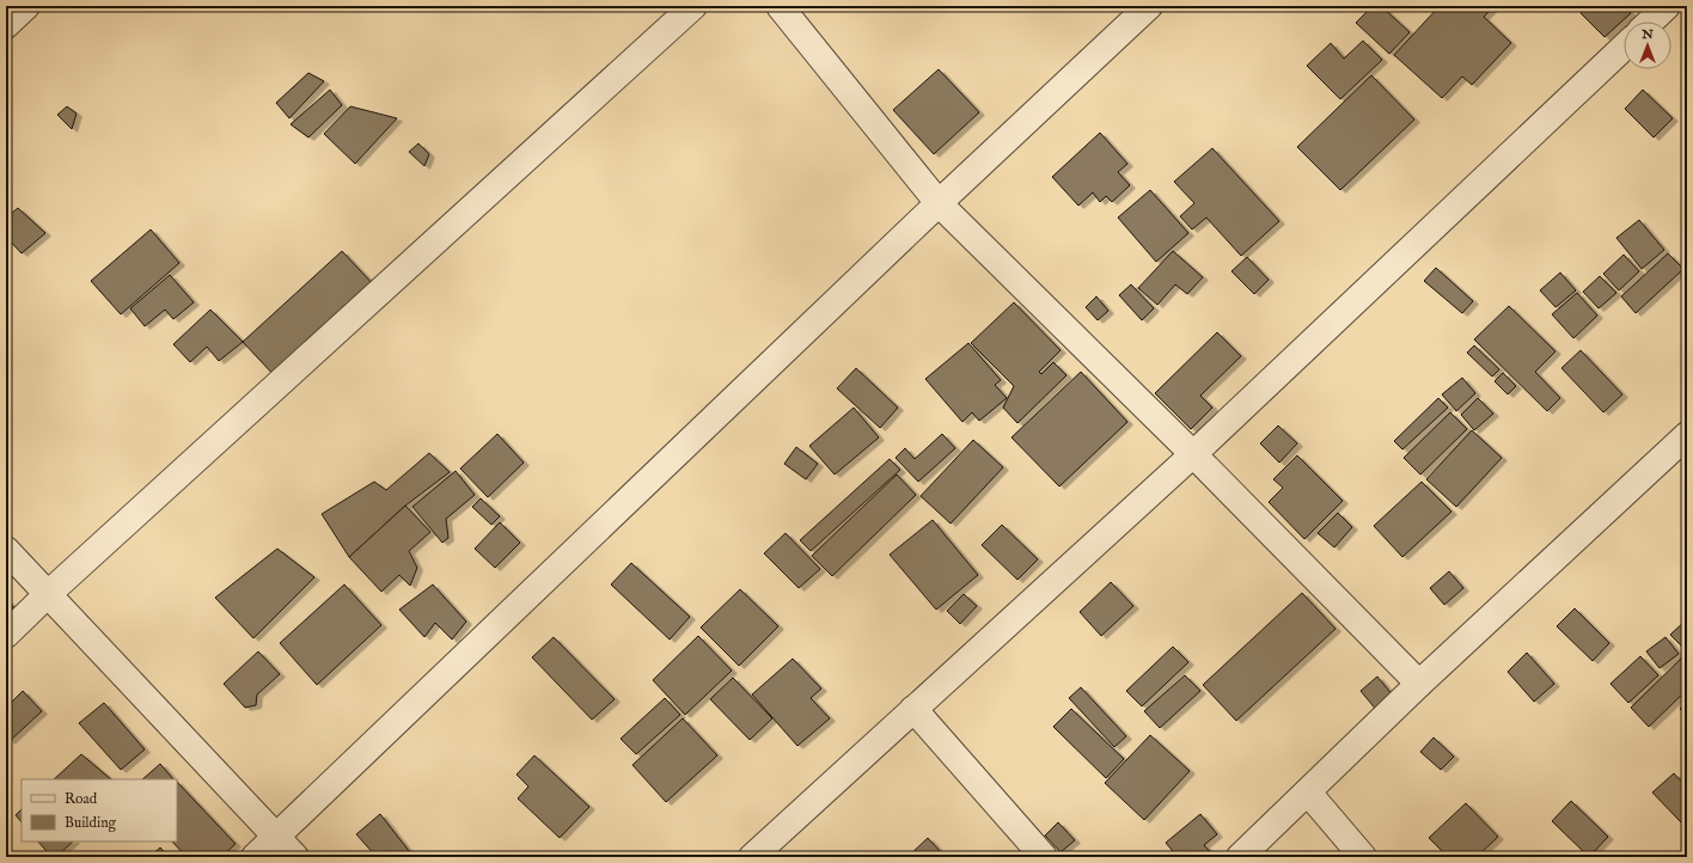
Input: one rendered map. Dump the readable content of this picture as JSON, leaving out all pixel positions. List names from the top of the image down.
{
  "legend": ["Road", "Building"],
  "north": "top"
}
